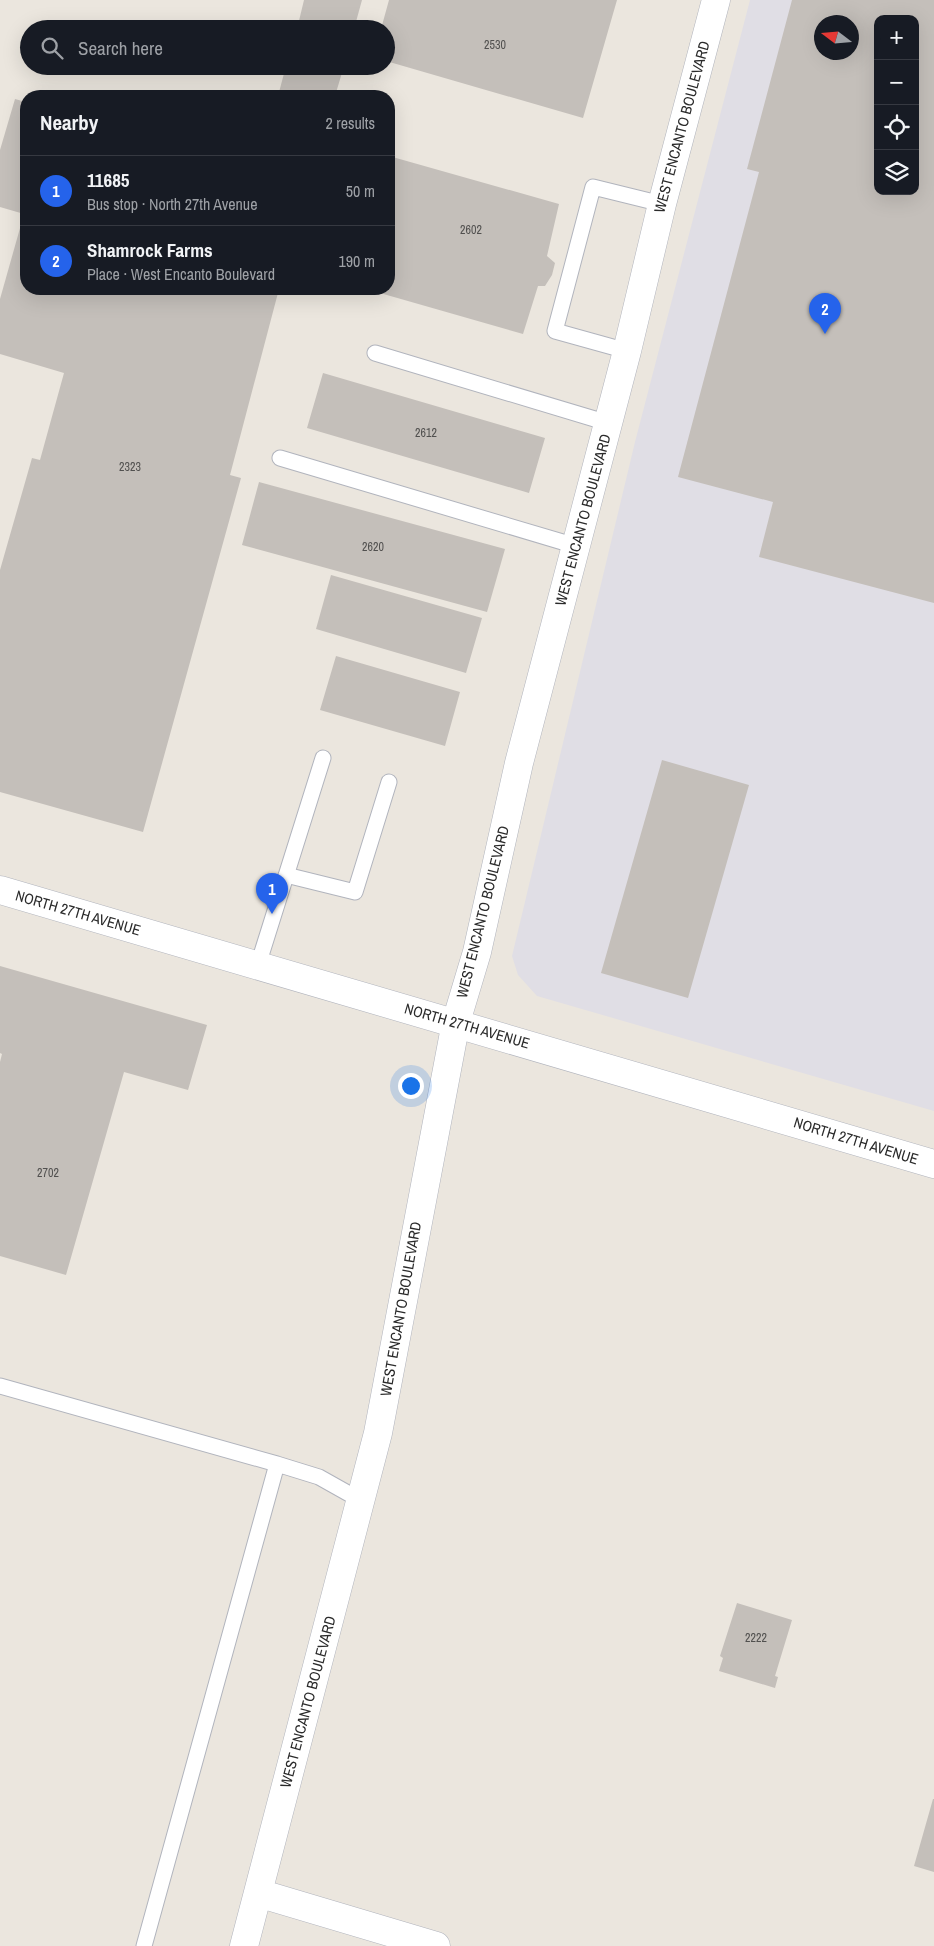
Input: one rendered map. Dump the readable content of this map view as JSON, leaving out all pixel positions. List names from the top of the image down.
{
  "streets": {
    "street": ["WEST ENCANTO BOULEVARD", "NORTH 27TH AVENUE"]
  },
  "crossings": [
    ["WEST ENCANTO BOULEVARD", "NORTH 27TH AVENUE"]
  ],
  "house_numbers": [
    "2530",
    "2602",
    "2612",
    "2323",
    "2620",
    "2702",
    "2222"
  ],
  "north": "left",
  "page": {
    "map_buttons": ["+", "−"],
    "search": "Search here",
    "heading": ["Nearby", "2 results"],
    "list": [
      {
        "mark": "1",
        "name": "11685",
        "note": "Bus stop · North 27th Avenue",
        "value": "50 m"
      },
      {
        "mark": "2",
        "name": "Shamrock Farms",
        "note": "Place · West Encanto Boulevard",
        "value": "190 m"
      }
    ],
    "pins": ["2", "1"]
  }
}
